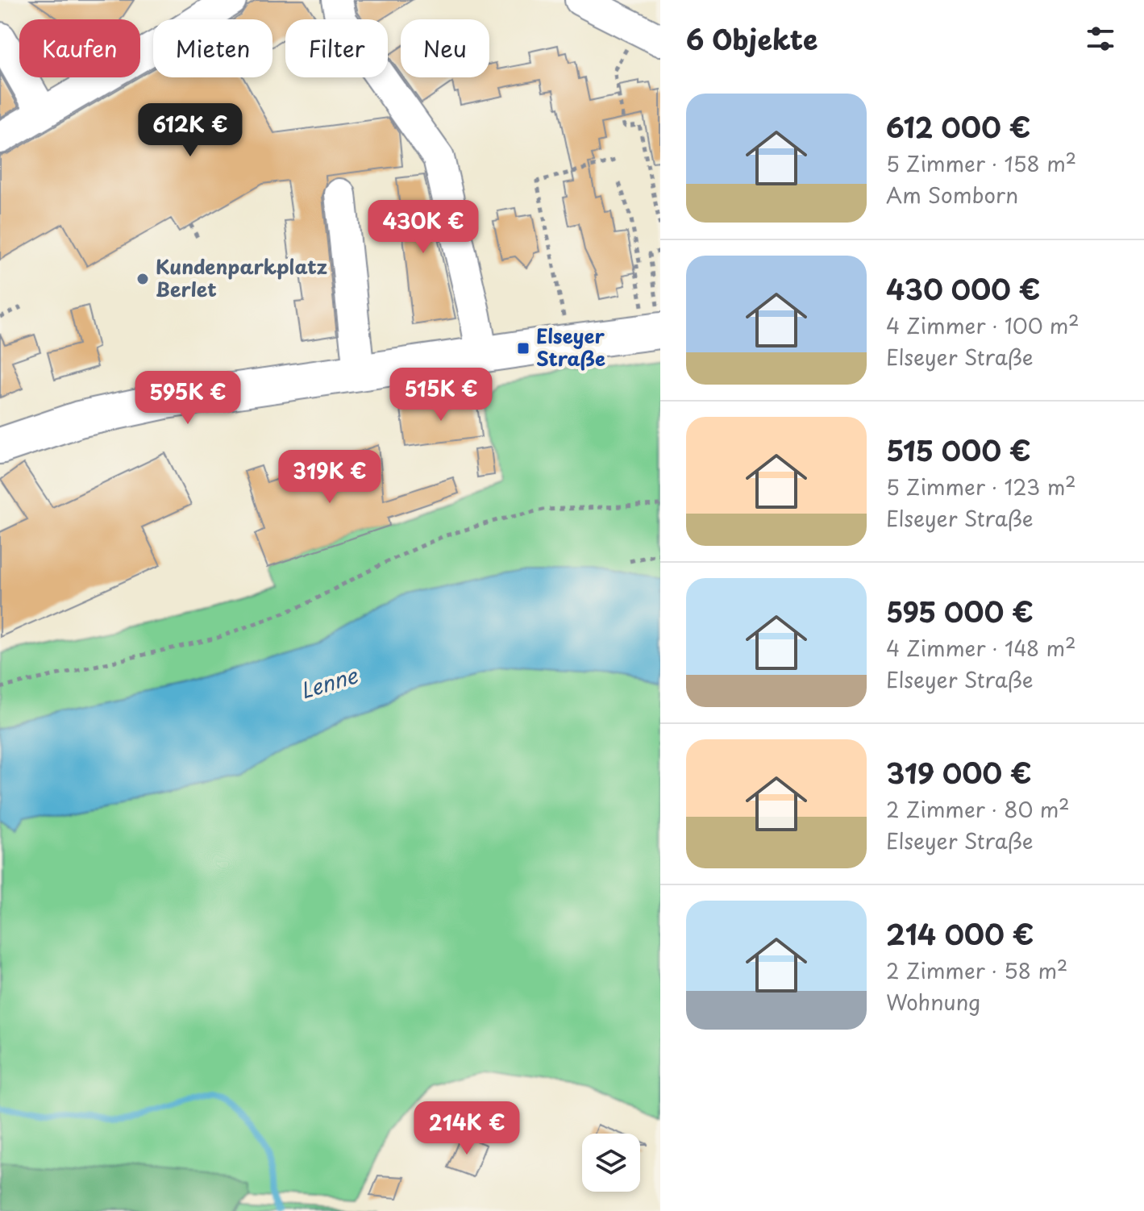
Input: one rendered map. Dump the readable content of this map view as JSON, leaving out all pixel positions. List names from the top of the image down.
{
  "water": ["Lenne"],
  "places": {
    "other": ["Kundenparkplatz Berlet"],
    "transit": ["Elseyer Straße"]
  },
  "page": {
    "heading": "6 Objekte",
    "chip": [
      "Kaufen",
      "Mieten",
      "Filter",
      "Neu"
    ],
    "list": [
      {
        "name": "612 000 €",
        "note": "5 Zimmer · 158 m² · Am Somborn"
      },
      {
        "name": "430 000 €",
        "note": "4 Zimmer · 100 m² · Elseyer Straße"
      },
      {
        "name": "515 000 €",
        "note": "5 Zimmer · 123 m² · Elseyer Straße"
      },
      {
        "name": "595 000 €",
        "note": "4 Zimmer · 148 m² · Elseyer Straße"
      },
      {
        "name": "319 000 €",
        "note": "2 Zimmer · 80 m² · Elseyer Straße"
      },
      {
        "name": "214 000 €",
        "note": "2 Zimmer · 58 m² · Wohnung"
      }
    ],
    "price": [
      "612K €",
      "430K €",
      "515K €",
      "595K €",
      "319K €",
      "214K €"
    ]
  }
}
